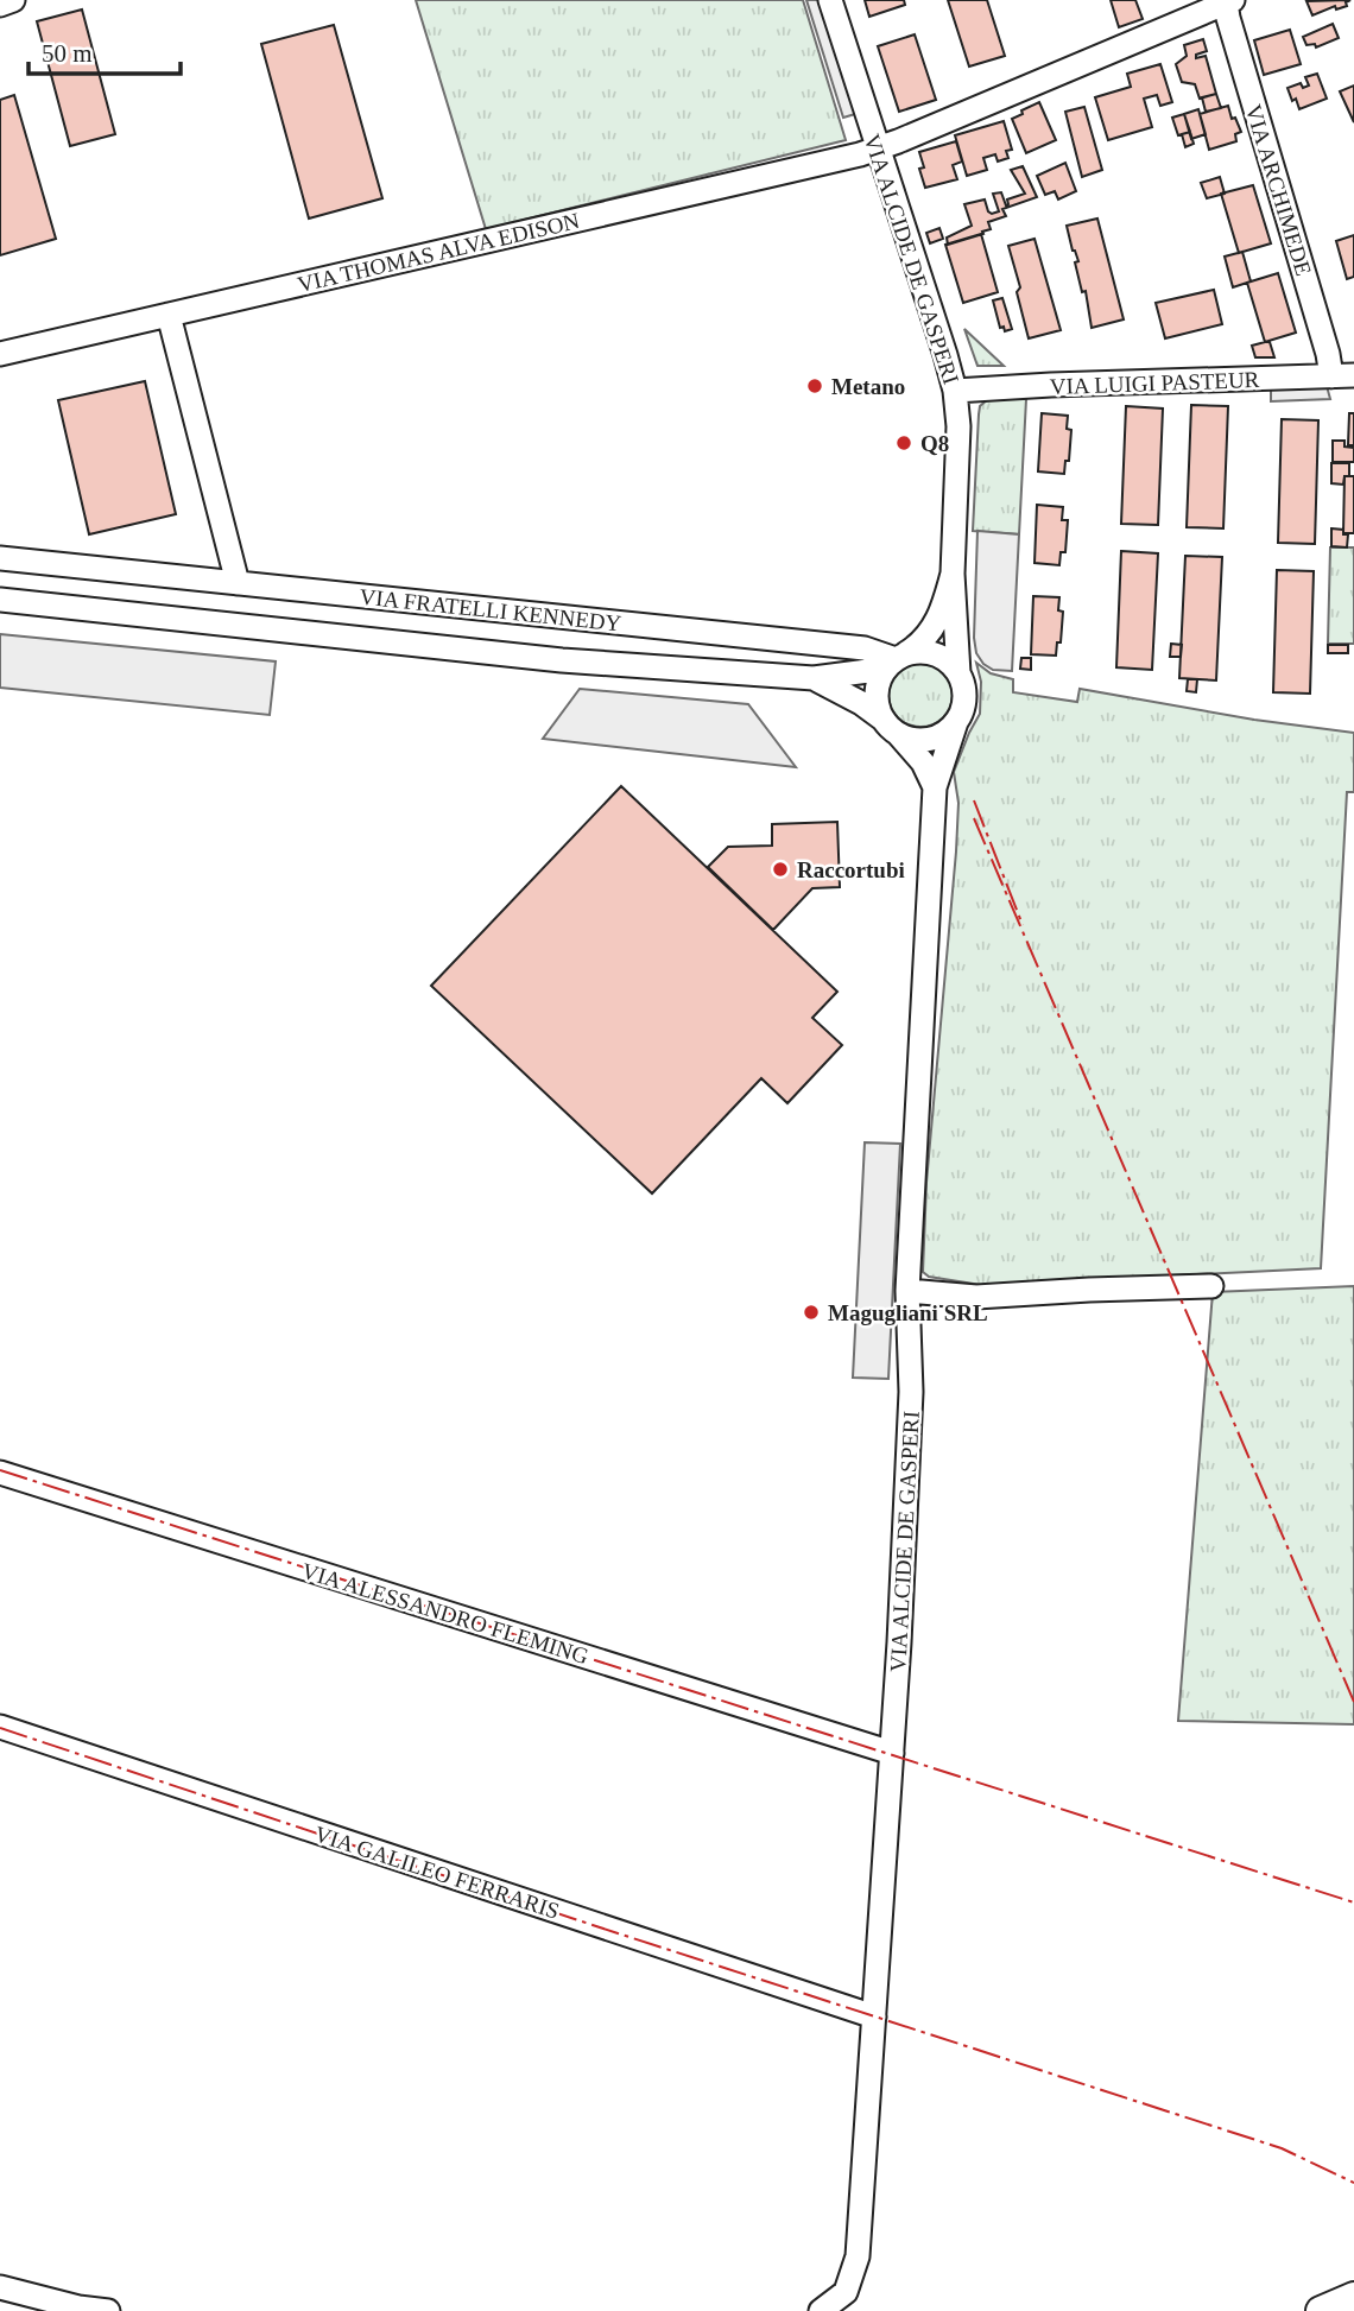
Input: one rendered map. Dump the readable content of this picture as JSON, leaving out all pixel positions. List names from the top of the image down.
{
  "streets": {
    "street": [
      "VIA ARCHIMEDE",
      "VIA THOMAS ALVA EDISON",
      "VIA ALCIDE DE GASPERI",
      "VIA LUIGI PASTEUR",
      "VIA FRATELLI KENNEDY",
      "VIA ALESSANDRO FLEMING",
      "VIA GALILEO FERRARIS"
    ]
  },
  "crossings": [
    ["VIA ARCHIMEDE", "VIA THOMAS ALVA EDISON"],
    ["VIA ARCHIMEDE", "VIA LUIGI PASTEUR"],
    ["VIA THOMAS ALVA EDISON", "VIA ALCIDE DE GASPERI"],
    ["VIA ALCIDE DE GASPERI", "VIA LUIGI PASTEUR"],
    ["VIA ALCIDE DE GASPERI", "VIA FRATELLI KENNEDY"],
    ["VIA ALCIDE DE GASPERI", "VIA ALESSANDRO FLEMING"],
    ["VIA ALCIDE DE GASPERI", "VIA GALILEO FERRARIS"]
  ],
  "places": [
    "Metano",
    "Q8",
    "Raccortubi",
    "Magugliani SRL"
  ],
  "scale_bar": "50 m"
}
